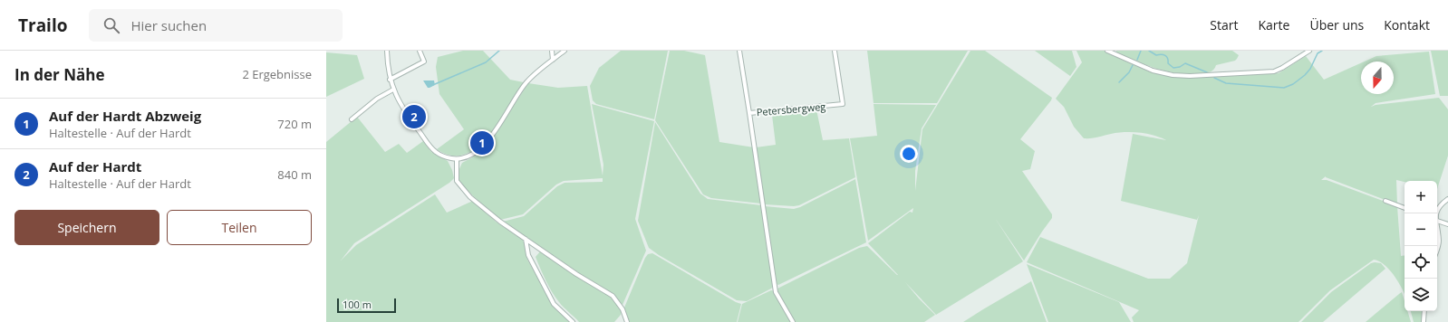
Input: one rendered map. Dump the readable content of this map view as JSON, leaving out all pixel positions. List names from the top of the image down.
{
  "streets": {
    "street": ["Petersbergweg"]
  },
  "scale_bar": "100 m",
  "north": "bottom",
  "page": {
    "header": "Trailo",
    "search": "Hier suchen",
    "nav": [
      "Start",
      "Karte",
      "Über uns",
      "Kontakt"
    ],
    "heading": ["In der Nähe", "2 Ergebnisse"],
    "list": [
      {
        "mark": "1",
        "name": "Auf der Hardt Abzweig",
        "note": "Haltestelle · Auf der Hardt",
        "value": "720 m"
      },
      {
        "mark": "2",
        "name": "Auf der Hardt",
        "note": "Haltestelle · Auf der Hardt",
        "value": "840 m"
      }
    ],
    "pins": ["2", "1"],
    "map_buttons": ["+", "−"],
    "buttons": ["Speichern", "Teilen"],
    "scale": "100 m"
  }
}
